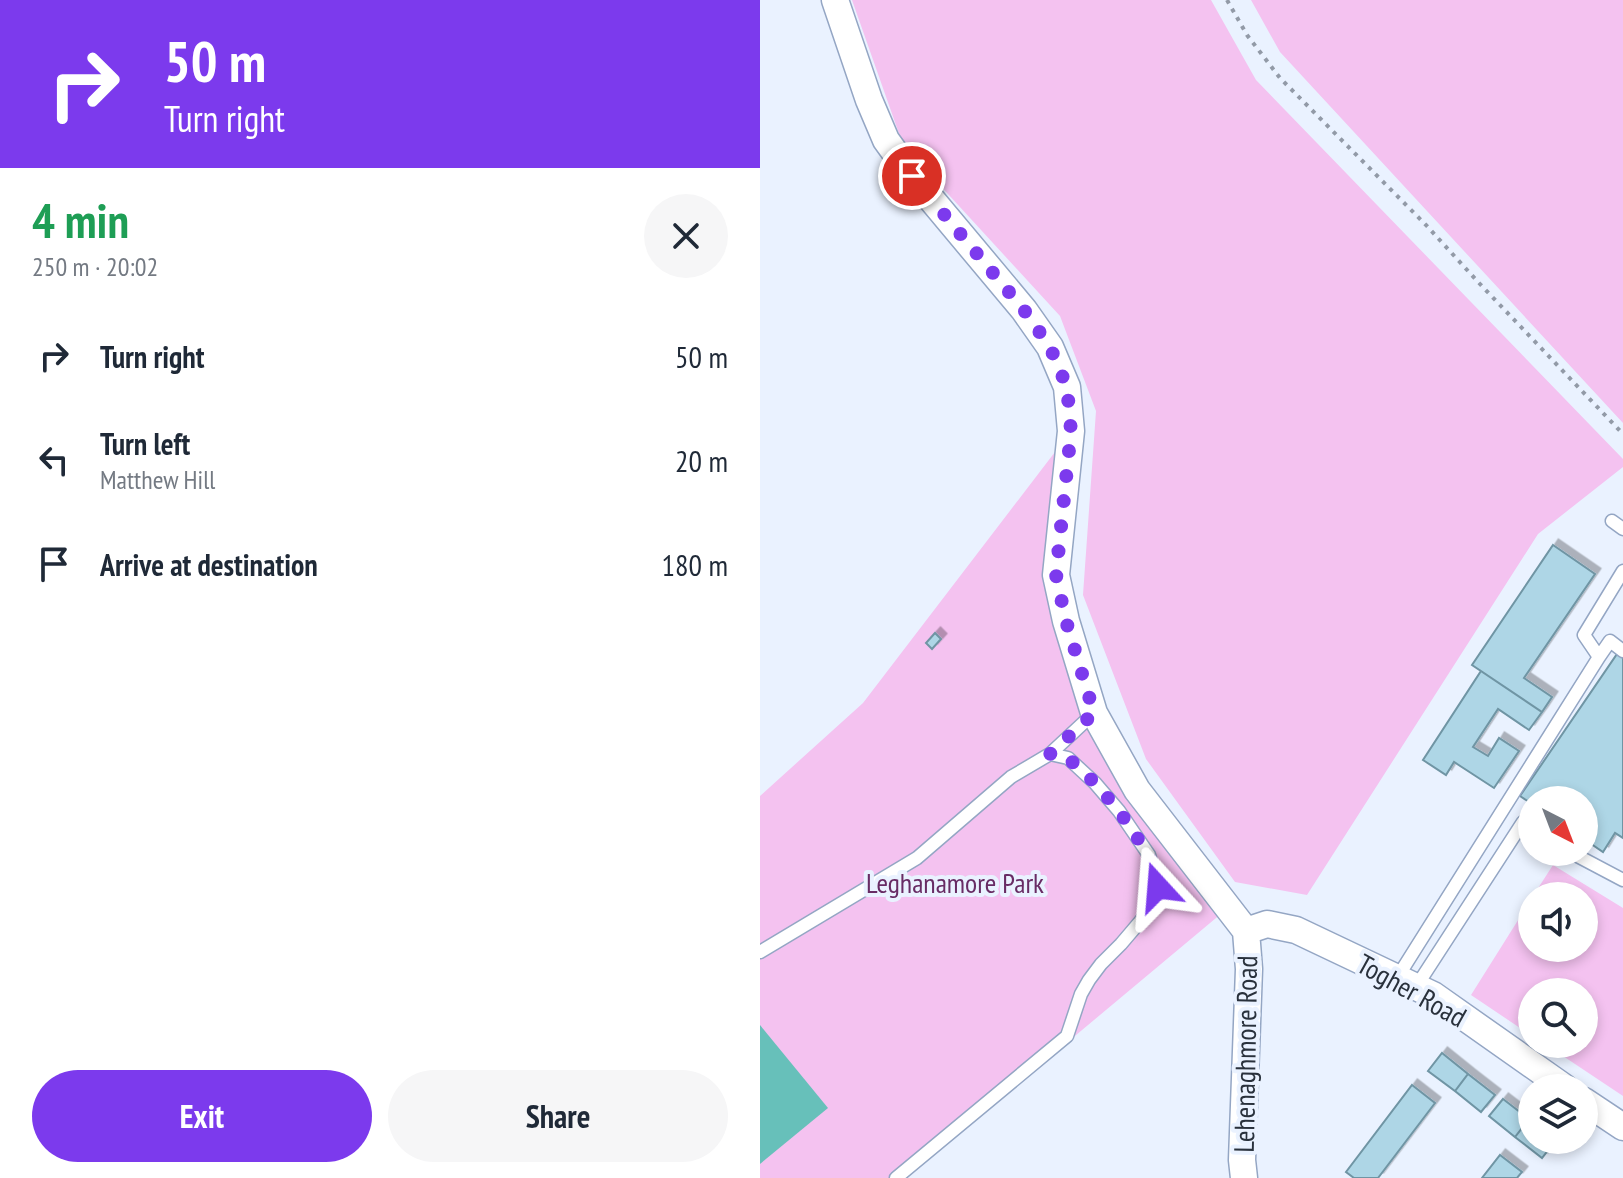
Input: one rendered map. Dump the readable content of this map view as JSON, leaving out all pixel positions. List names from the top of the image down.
{
  "streets": {
    "street": ["Togher Road", "Lehenaghmore Road"]
  },
  "crossings": [
    ["Togher Road", "Lehenaghmore Road"]
  ],
  "parks": ["Leghanamore Park"],
  "north": "bottom right",
  "page": {
    "turn": ["50 m", "Turn right"],
    "heading": ["4 min", "250 m · 20:02"],
    "list": [
      {
        "name": "Turn right",
        "value": "50 m"
      },
      {
        "name": "Turn left",
        "note": "Matthew Hill",
        "value": "20 m"
      },
      {
        "name": "Arrive at destination",
        "value": "180 m"
      }
    ],
    "buttons": ["Exit", "Share"]
  }
}
